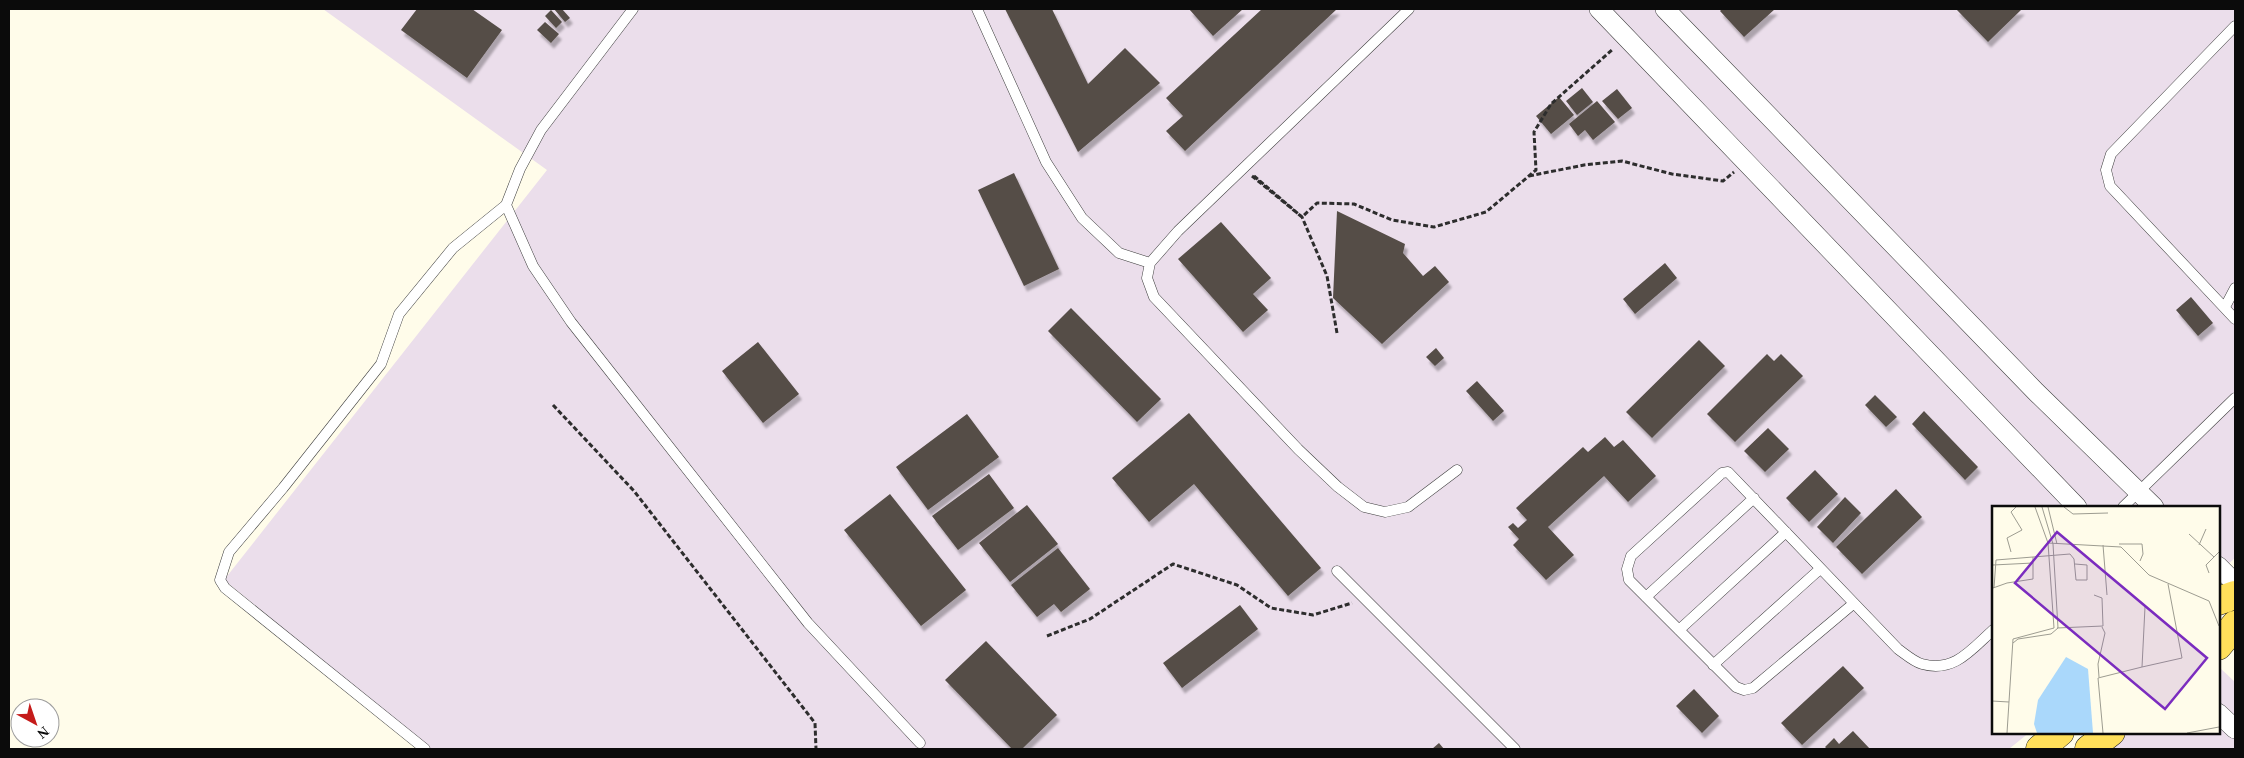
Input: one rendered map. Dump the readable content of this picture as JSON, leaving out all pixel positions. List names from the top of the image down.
{
  "north": "bottom right"
}
